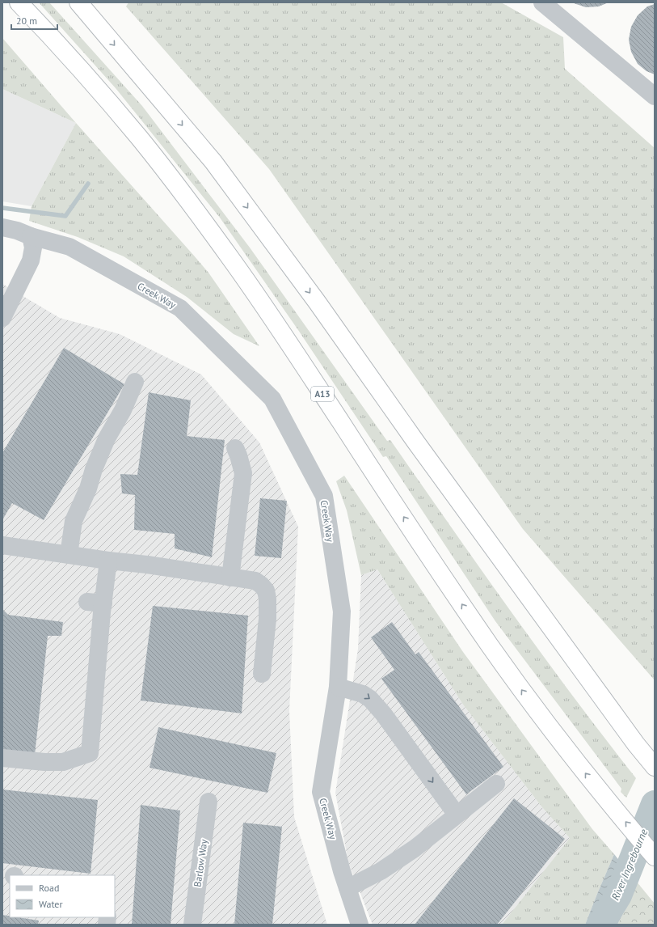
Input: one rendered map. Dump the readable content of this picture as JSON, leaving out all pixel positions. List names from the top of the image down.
{
  "streets": {
    "highway": ["A13"],
    "street": ["Creek Way", "Barlow Way"]
  },
  "water": ["River Ingrebourne"],
  "legend": ["Road", "Water"],
  "scale_bar": "20 m"
}
